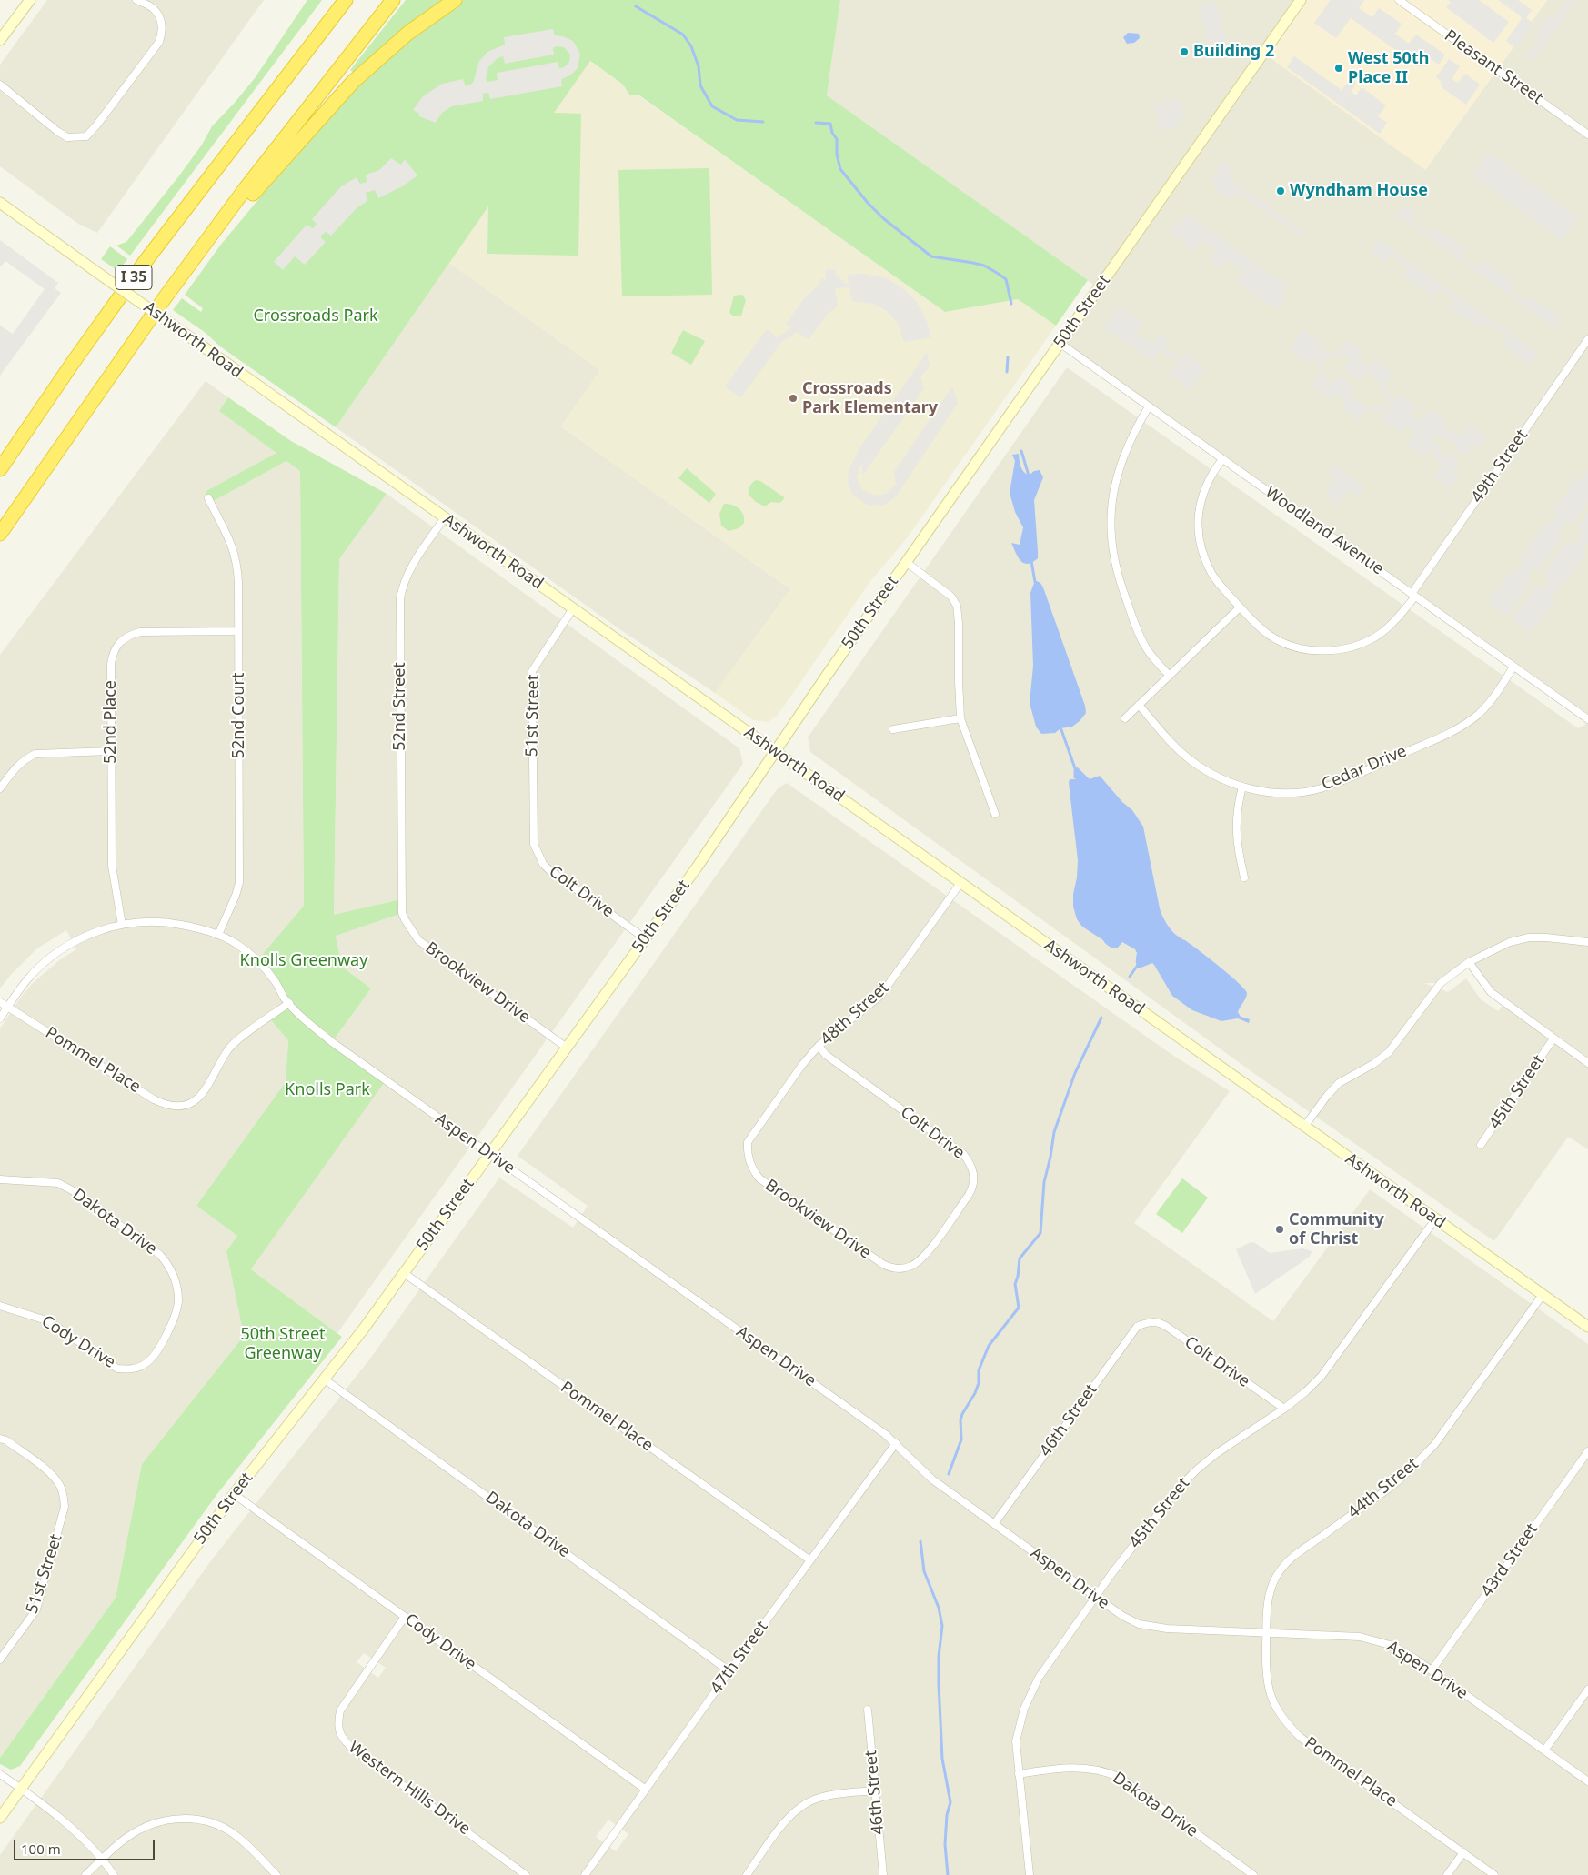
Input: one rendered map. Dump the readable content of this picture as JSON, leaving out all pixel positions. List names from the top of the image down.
{
  "streets": {
    "highway": ["I 35"],
    "main road": ["50th Street", "Ashworth Road"],
    "street": [
      "Pleasant Street",
      "49th Street",
      "Woodland Avenue",
      "52nd Street",
      "52nd Court",
      "51st Street",
      "52nd Place",
      "Cedar Drive",
      "Colt Drive",
      "Brookview Drive",
      "48th Street",
      "Pommel Place",
      "45th Street",
      "Aspen Drive",
      "Dakota Drive",
      "Cody Drive",
      "46th Street",
      "44th Street",
      "43rd Street",
      "47th Street",
      "Western Hills Drive"
    ]
  },
  "crossings": [
    ["50th Street", "Ashworth Road"],
    ["50th Street", "Woodland Avenue"],
    ["50th Street", "Colt Drive"],
    ["50th Street", "Brookview Drive"],
    ["50th Street", "Pommel Place"],
    ["50th Street", "Aspen Drive"],
    ["50th Street", "Dakota Drive"],
    ["50th Street", "Cody Drive"],
    ["Ashworth Road", "52nd Street"],
    ["Ashworth Road", "51st Street"],
    ["Ashworth Road", "48th Street"],
    ["Ashworth Road", "45th Street"],
    ["Ashworth Road", "44th Street"],
    ["49th Street", "Woodland Avenue"],
    ["Woodland Avenue", "Cedar Drive"],
    ["52nd Street", "Brookview Drive"],
    ["52nd Court", "52nd Place"],
    ["52nd Court", "Aspen Drive"],
    ["51st Street", "Colt Drive"],
    ["52nd Place", "Aspen Drive"],
    ["Colt Drive", "Brookview Drive"],
    ["Colt Drive", "48th Street"],
    ["Colt Drive", "45th Street"],
    ["Colt Drive", "46th Street"],
    ["Brookview Drive", "48th Street"],
    ["Pommel Place", "Aspen Drive"],
    ["Pommel Place", "44th Street"],
    ["Pommel Place", "47th Street"],
    ["45th Street", "Aspen Drive"],
    ["45th Street", "Dakota Drive"],
    ["Aspen Drive", "46th Street"],
    ["Aspen Drive", "44th Street"],
    ["Aspen Drive", "43rd Street"],
    ["Aspen Drive", "47th Street"],
    ["Dakota Drive", "Cody Drive"],
    ["Dakota Drive", "47th Street"],
    ["Cody Drive", "47th Street"],
    ["Cody Drive", "Western Hills Drive"]
  ],
  "parks": [
    "Crossroads Park",
    "Knolls Greenway",
    "Knolls Park",
    "50th Street Greenway"
  ],
  "places": [
    "Building 2",
    "West 50th Place II",
    "Wyndham House",
    "Crossroads Park Elementary",
    "Community of Christ"
  ],
  "scale_bar": "100 m"
}
